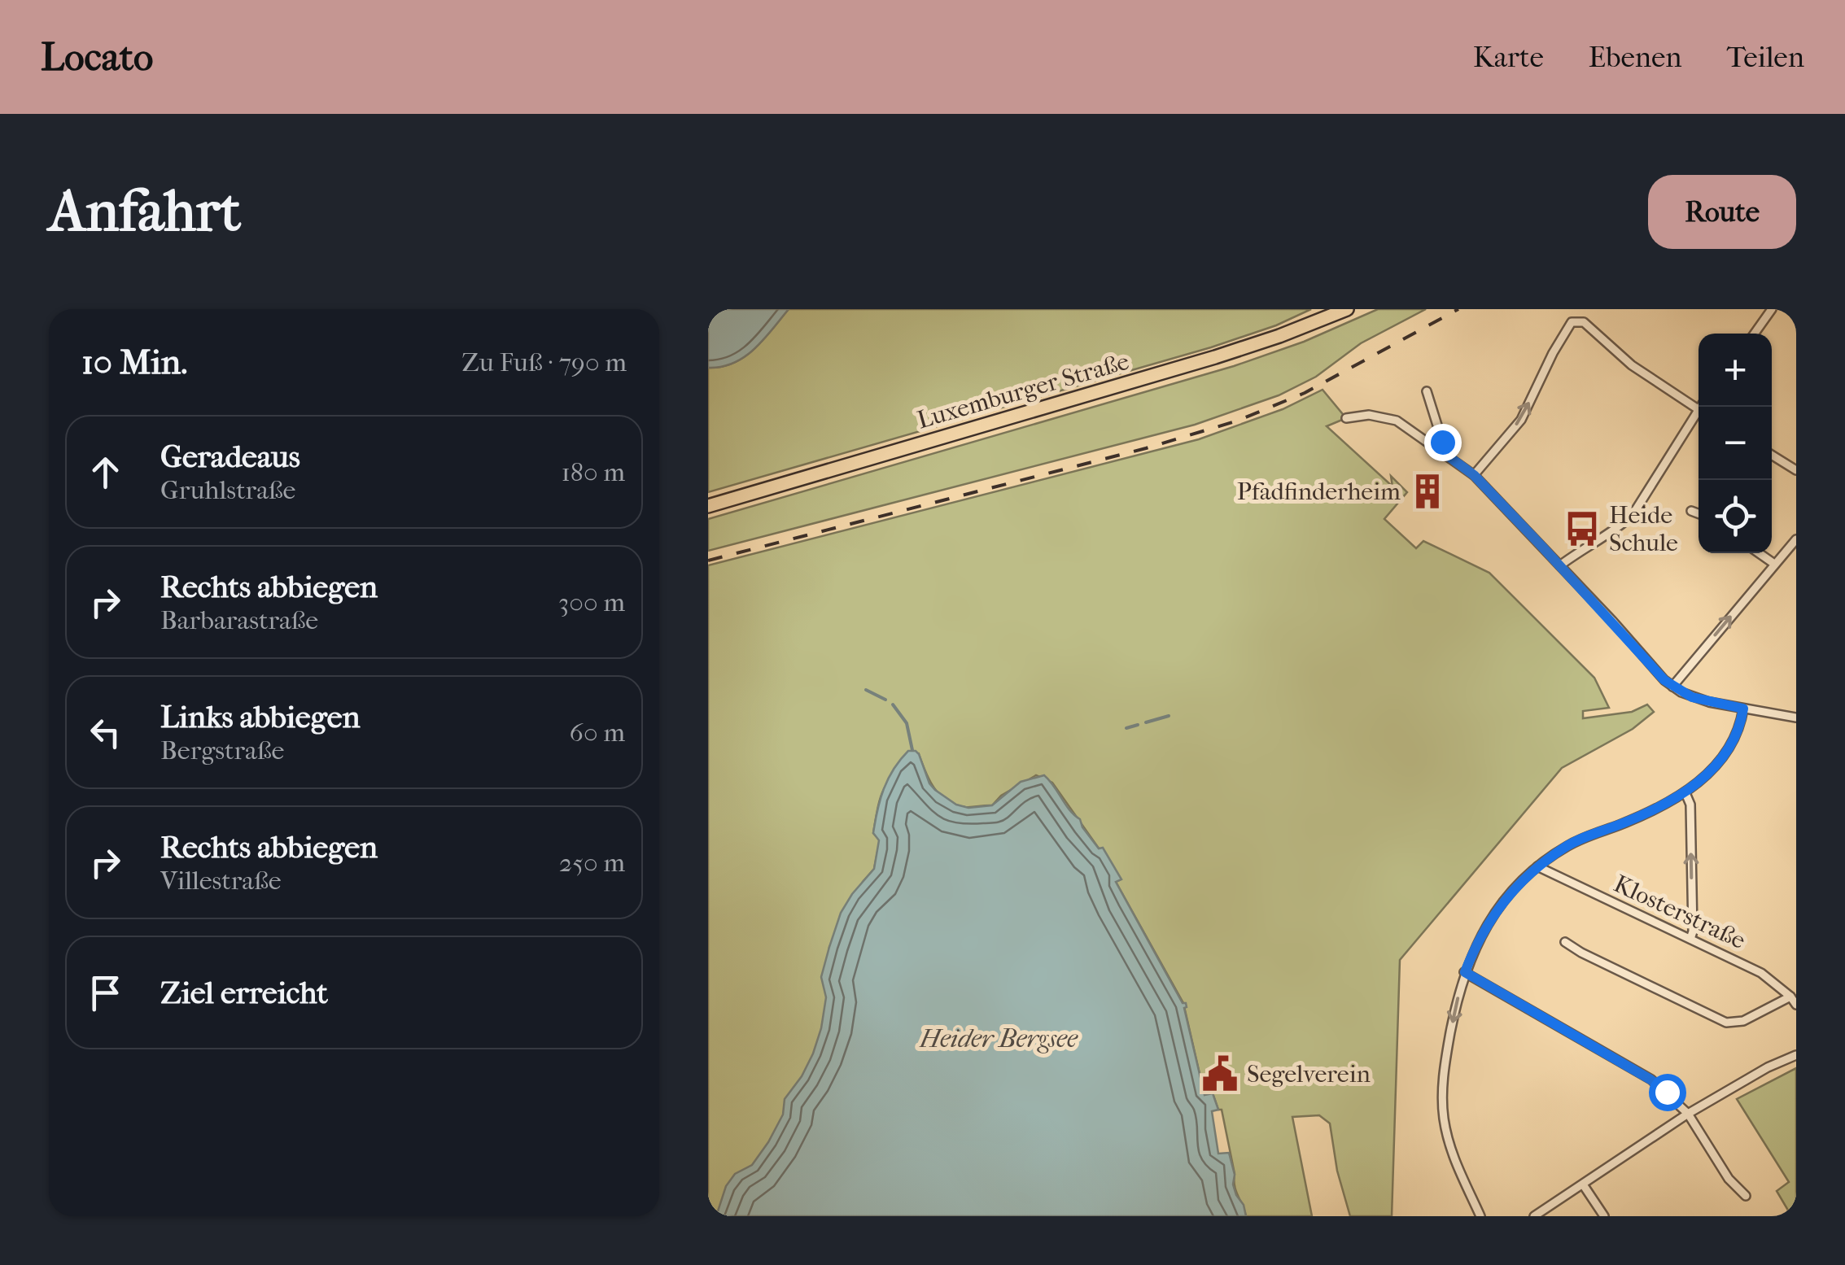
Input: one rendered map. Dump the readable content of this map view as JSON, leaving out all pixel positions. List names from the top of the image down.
{
  "streets": {
    "main road": ["Luxemburger Straße"],
    "street": ["Klosterstraße"]
  },
  "water": ["Heider Bergsee"],
  "places": {
    "building": ["Pfadfinderheim"],
    "bus stop": ["Heide Schule"],
    "public building": ["Segelverein"]
  },
  "page": {
    "header": "Locato",
    "nav": ["Karte", "Ebenen", "Teilen"],
    "buttons": "Route",
    "title": "Anfahrt",
    "heading": ["10 Min.", "Zu Fuß · 790 m"],
    "map_buttons": ["+", "−"],
    "list": [
      ["Geradeaus", "Gruhlstraße", "180 m"],
      ["Rechts abbiegen", "Barbarastraße", "300 m"],
      ["Links abbiegen", "Bergstraße", "60 m"],
      ["Rechts abbiegen", "Villestraße", "250 m"],
      "Ziel erreicht"
    ]
  }
}
